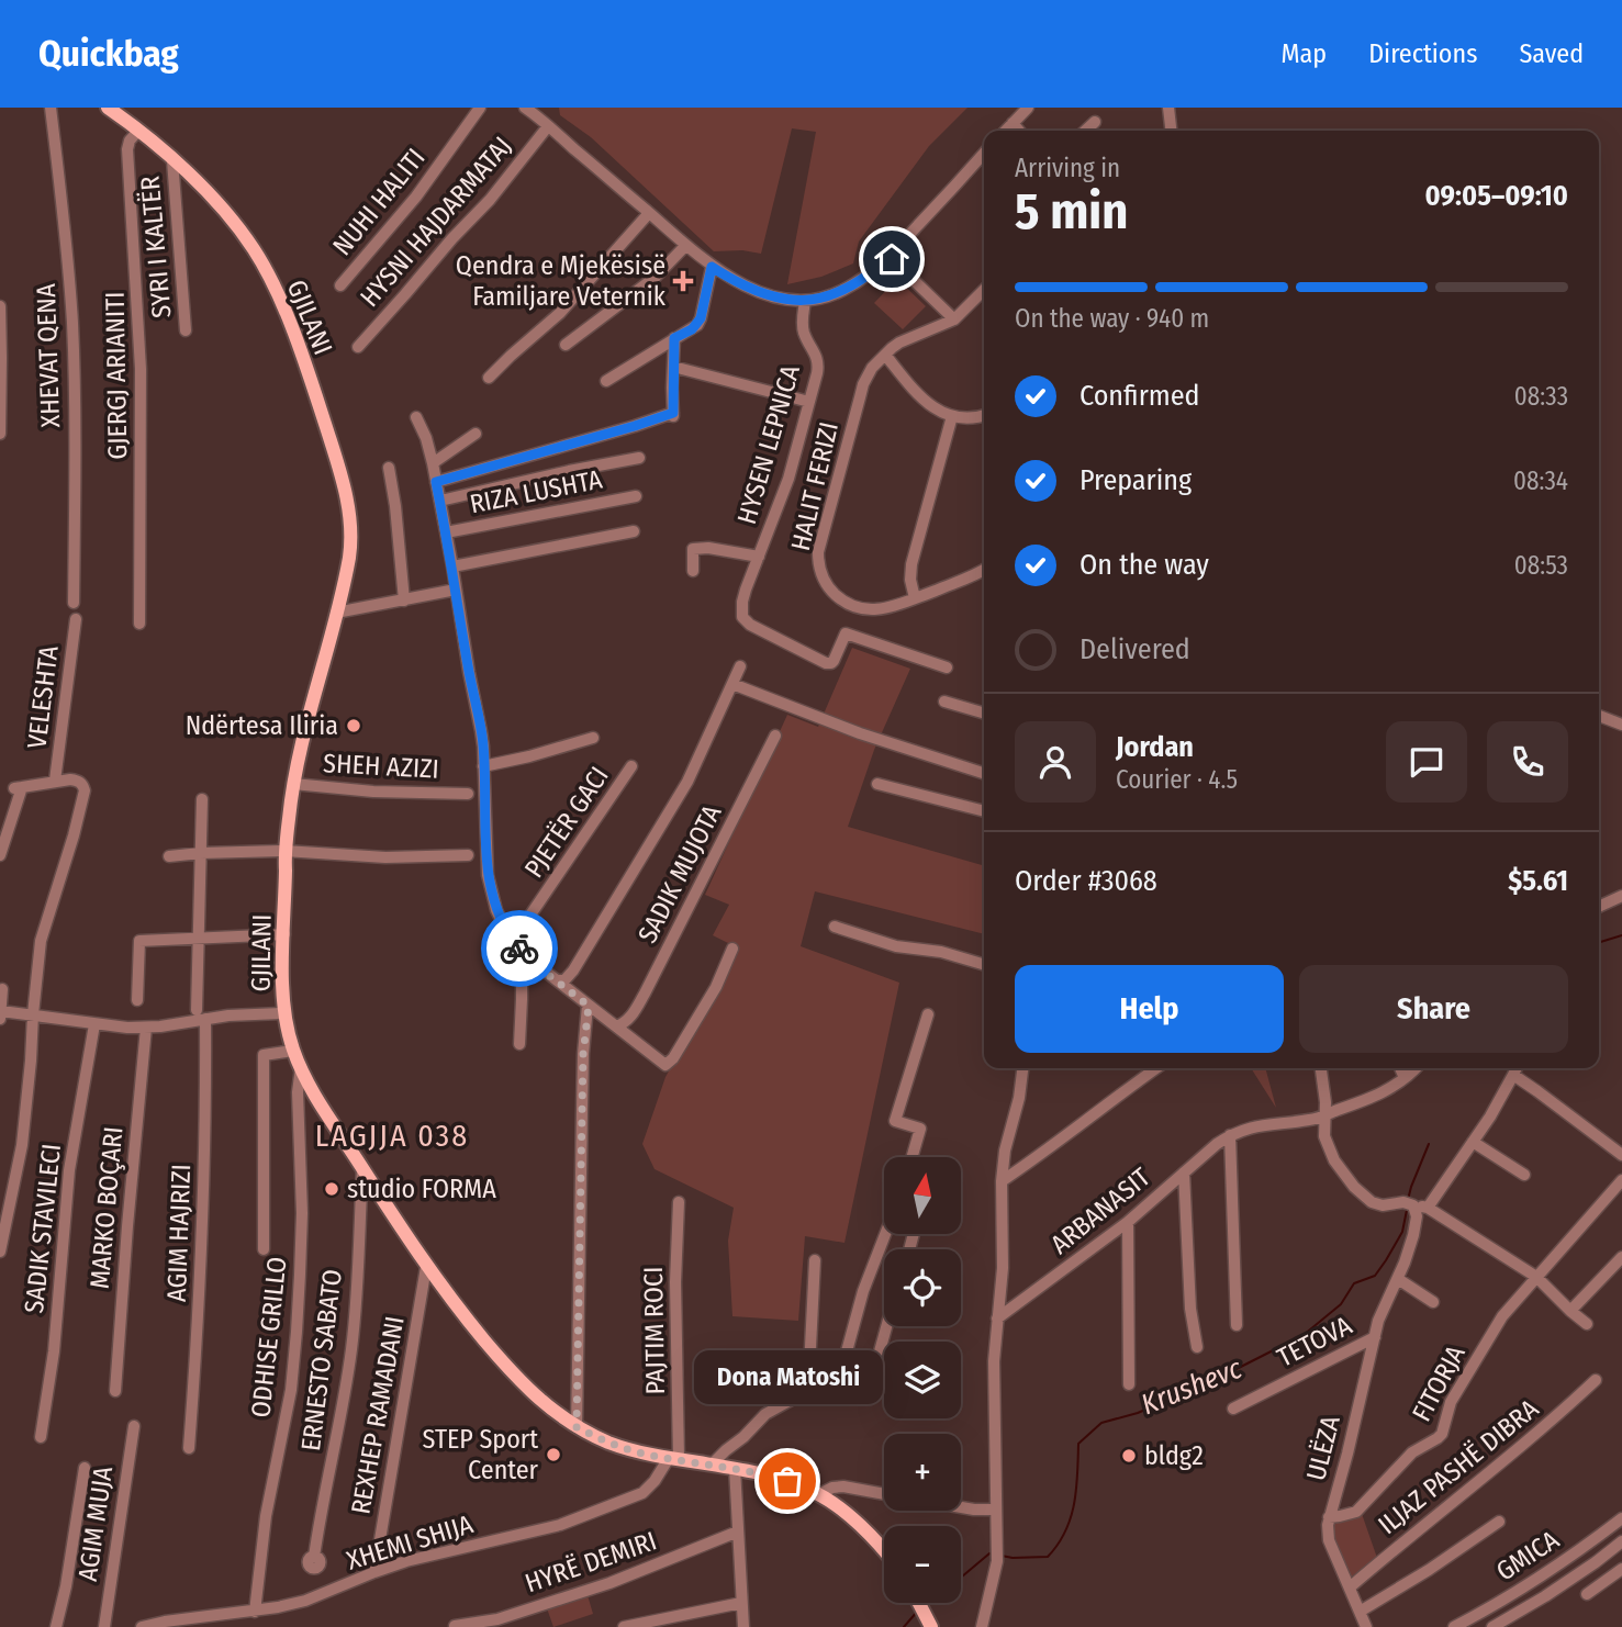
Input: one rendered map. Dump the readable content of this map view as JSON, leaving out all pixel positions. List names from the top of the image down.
{
  "streets": {
    "main road": ["GJILANI"],
    "street": [
      "NUHI HALITI",
      "HYSNI HAJDARMATAJ",
      "SYRI I KALTËR",
      "XHEVAT QENA",
      "GJERGJ ARIANITI",
      "HYSEN LEPNICA",
      "HALIT FERIZI",
      "RIZA LUSHTA",
      "VELESHTA",
      "SHEH AZIZI",
      "PJETËR GACI",
      "SADIK MUJOTA",
      "MARKO BOÇARI",
      "ARBANASIT",
      "SADIK STAVILECI",
      "AGIM HAJRIZI",
      "PAJTIM ROCI",
      "ODHISE GRILLO",
      "TETOVA",
      "ERNESTO SABATO",
      "FITORJA",
      "REXHEP RAMADANI",
      "ULËZA",
      "ILJAZ PASHË DIBRA",
      "AGIM MUJA",
      "XHEMI SHIJA",
      "GMICA",
      "HYRË DEMIRI"
    ]
  },
  "crossings": [
    ["SYRI I KALTËR", "GJILANI"],
    ["GJILANI", "GJERGJ ARIANITI"],
    ["GJILANI", "SHEH AZIZI"],
    ["GJILANI", "PAJTIM ROCI"],
    ["GJILANI", "ODHISE GRILLO"],
    ["GJILANI", "ERNESTO SABATO"],
    ["GJILANI", "REXHEP RAMADANI"],
    ["GJILANI", "XHEMI SHIJA"],
    ["PAJTIM ROCI", "XHEMI SHIJA"],
    ["ODHISE GRILLO", "XHEMI SHIJA"],
    ["TETOVA", "ULËZA"],
    ["FITORJA", "ULËZA"],
    ["REXHEP RAMADANI", "XHEMI SHIJA"],
    ["ULËZA", "ILJAZ PASHË DIBRA"]
  ],
  "districts": ["LAGJJA 038"],
  "water": ["Krushevc"],
  "places": {
    "health": ["Qendra e Mjekësisë Familjare Veternik"],
    "other": [
      "Ndërtesa Iliria",
      "studio FORMA",
      "STEP Sport Center",
      "bldg2",
      "Dona Matoshi"
    ]
  },
  "north": "top",
  "page": {
    "header": "Quickbag",
    "nav": ["Map", "Directions", "Saved"],
    "heading": ["5 min", "Arriving in", "09:05–09:10"],
    "panel": [
      "Jordan",
      "Courier · 4.5",
      "Order #3068",
      "$5.61"
    ],
    "bar": "On the way · 940 m",
    "list": [
      ["Confirmed", "08:33"],
      ["Preparing", "08:34"],
      ["On the way", "08:53"],
      "Delivered"
    ],
    "buttons": ["Help", "Share"],
    "map_buttons": ["+", "−"],
    "bubble": "Dona Matoshi"
  }
}
